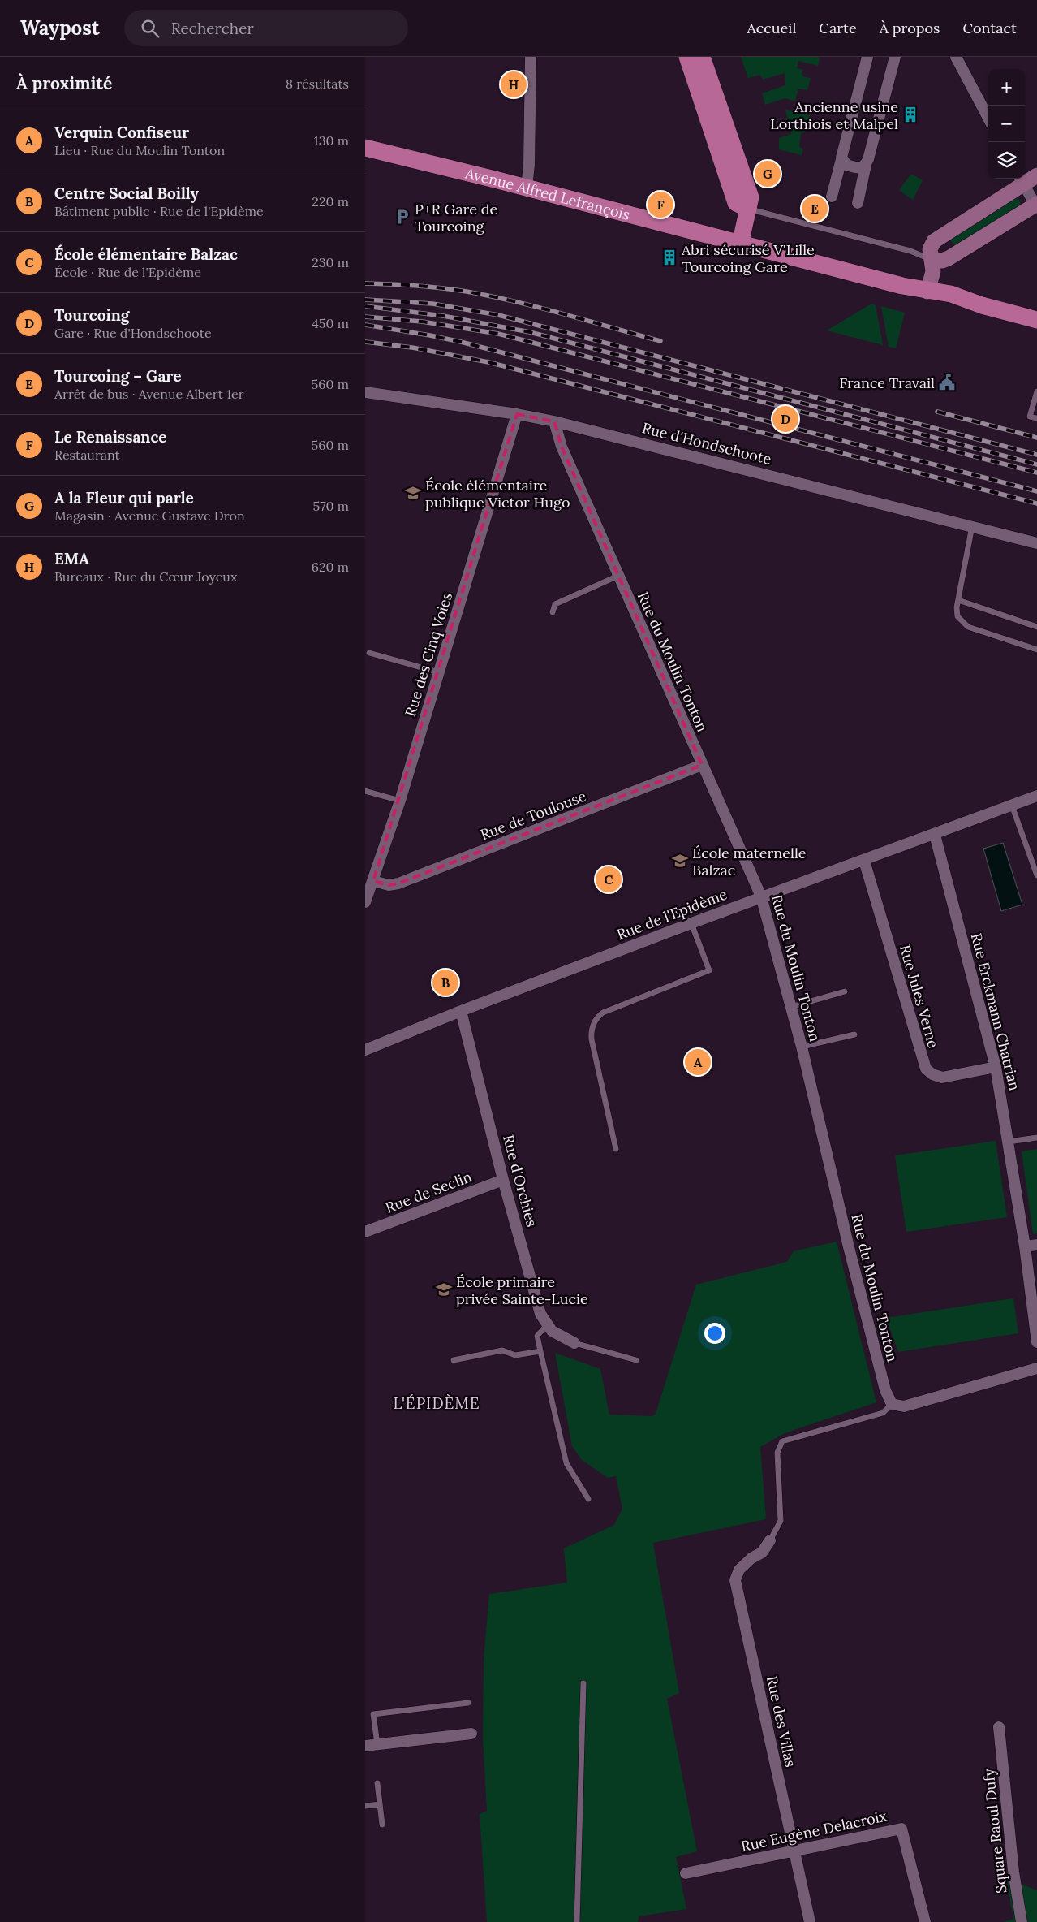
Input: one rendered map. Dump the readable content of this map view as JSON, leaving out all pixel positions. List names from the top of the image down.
{
  "streets": {
    "main road": ["Avenue Alfred Lefrançois"],
    "street": [
      "Rue d'Hondschoote",
      "Rue des Cinq Voies",
      "Rue du Moulin Tonton",
      "Rue de Toulouse",
      "Rue de l'Epidème",
      "Rue Jules Verne",
      "Rue Erckmann Chatrian",
      "Rue d'Orchies",
      "Rue de Seclin",
      "Rue des Villas",
      "Rue Eugène Delacroix",
      "Square Raoul Dufy"
    ]
  },
  "crossings": [
    ["Rue d'Hondschoote", "Rue des Cinq Voies"],
    ["Rue d'Hondschoote", "Rue du Moulin Tonton"],
    ["Rue des Cinq Voies", "Rue de Toulouse"],
    ["Rue du Moulin Tonton", "Rue de Toulouse"],
    ["Rue du Moulin Tonton", "Rue de l'Epidème"],
    ["Rue de l'Epidème", "Rue Jules Verne"],
    ["Rue de l'Epidème", "Rue Erckmann Chatrian"],
    ["Rue de l'Epidème", "Rue d'Orchies"],
    ["Rue Jules Verne", "Rue Erckmann Chatrian"],
    ["Rue d'Orchies", "Rue de Seclin"],
    ["Rue des Villas", "Rue Eugène Delacroix"]
  ],
  "districts": ["L'ÉPIDÈME"],
  "places": {
    "building": ["Ancienne usine Lorthiois et Malpel", "Abri sécurisé V'Lille Tourcoing Gare"],
    "parking": ["P+R Gare de Tourcoing"],
    "public building": ["France Travail"],
    "school or university": ["École élémentaire publique Victor Hugo", "École maternelle Balzac", "École primaire privée Sainte-Lucie"]
  },
  "page": {
    "header": "Waypost",
    "search": "Rechercher",
    "nav": [
      "Accueil",
      "Carte",
      "À propos",
      "Contact"
    ],
    "heading": ["À proximité", "8 résultats"],
    "map_buttons": ["+", "−"],
    "pins": [
      "H",
      "G",
      "F",
      "E",
      "D",
      "C",
      "B",
      "A"
    ],
    "list": [
      {
        "mark": "A",
        "name": "Verquin Confiseur",
        "note": "Lieu · Rue du Moulin Tonton",
        "value": "130 m"
      },
      {
        "mark": "B",
        "name": "Centre Social Boilly",
        "note": "Bâtiment public · Rue de l'Epidème",
        "value": "220 m"
      },
      {
        "mark": "C",
        "name": "École élémentaire Balzac",
        "note": "École · Rue de l'Epidème",
        "value": "230 m"
      },
      {
        "mark": "D",
        "name": "Tourcoing",
        "note": "Gare · Rue d'Hondschoote",
        "value": "450 m"
      },
      {
        "mark": "E",
        "name": "Tourcoing – Gare",
        "note": "Arrêt de bus · Avenue Albert 1er",
        "value": "560 m"
      },
      {
        "mark": "F",
        "name": "Le Renaissance",
        "note": "Restaurant",
        "value": "560 m"
      },
      {
        "mark": "G",
        "name": "A la Fleur qui parle",
        "note": "Magasin · Avenue Gustave Dron",
        "value": "570 m"
      },
      {
        "mark": "H",
        "name": "EMA",
        "note": "Bureaux · Rue du Cœur Joyeux",
        "value": "620 m"
      }
    ]
  }
}
